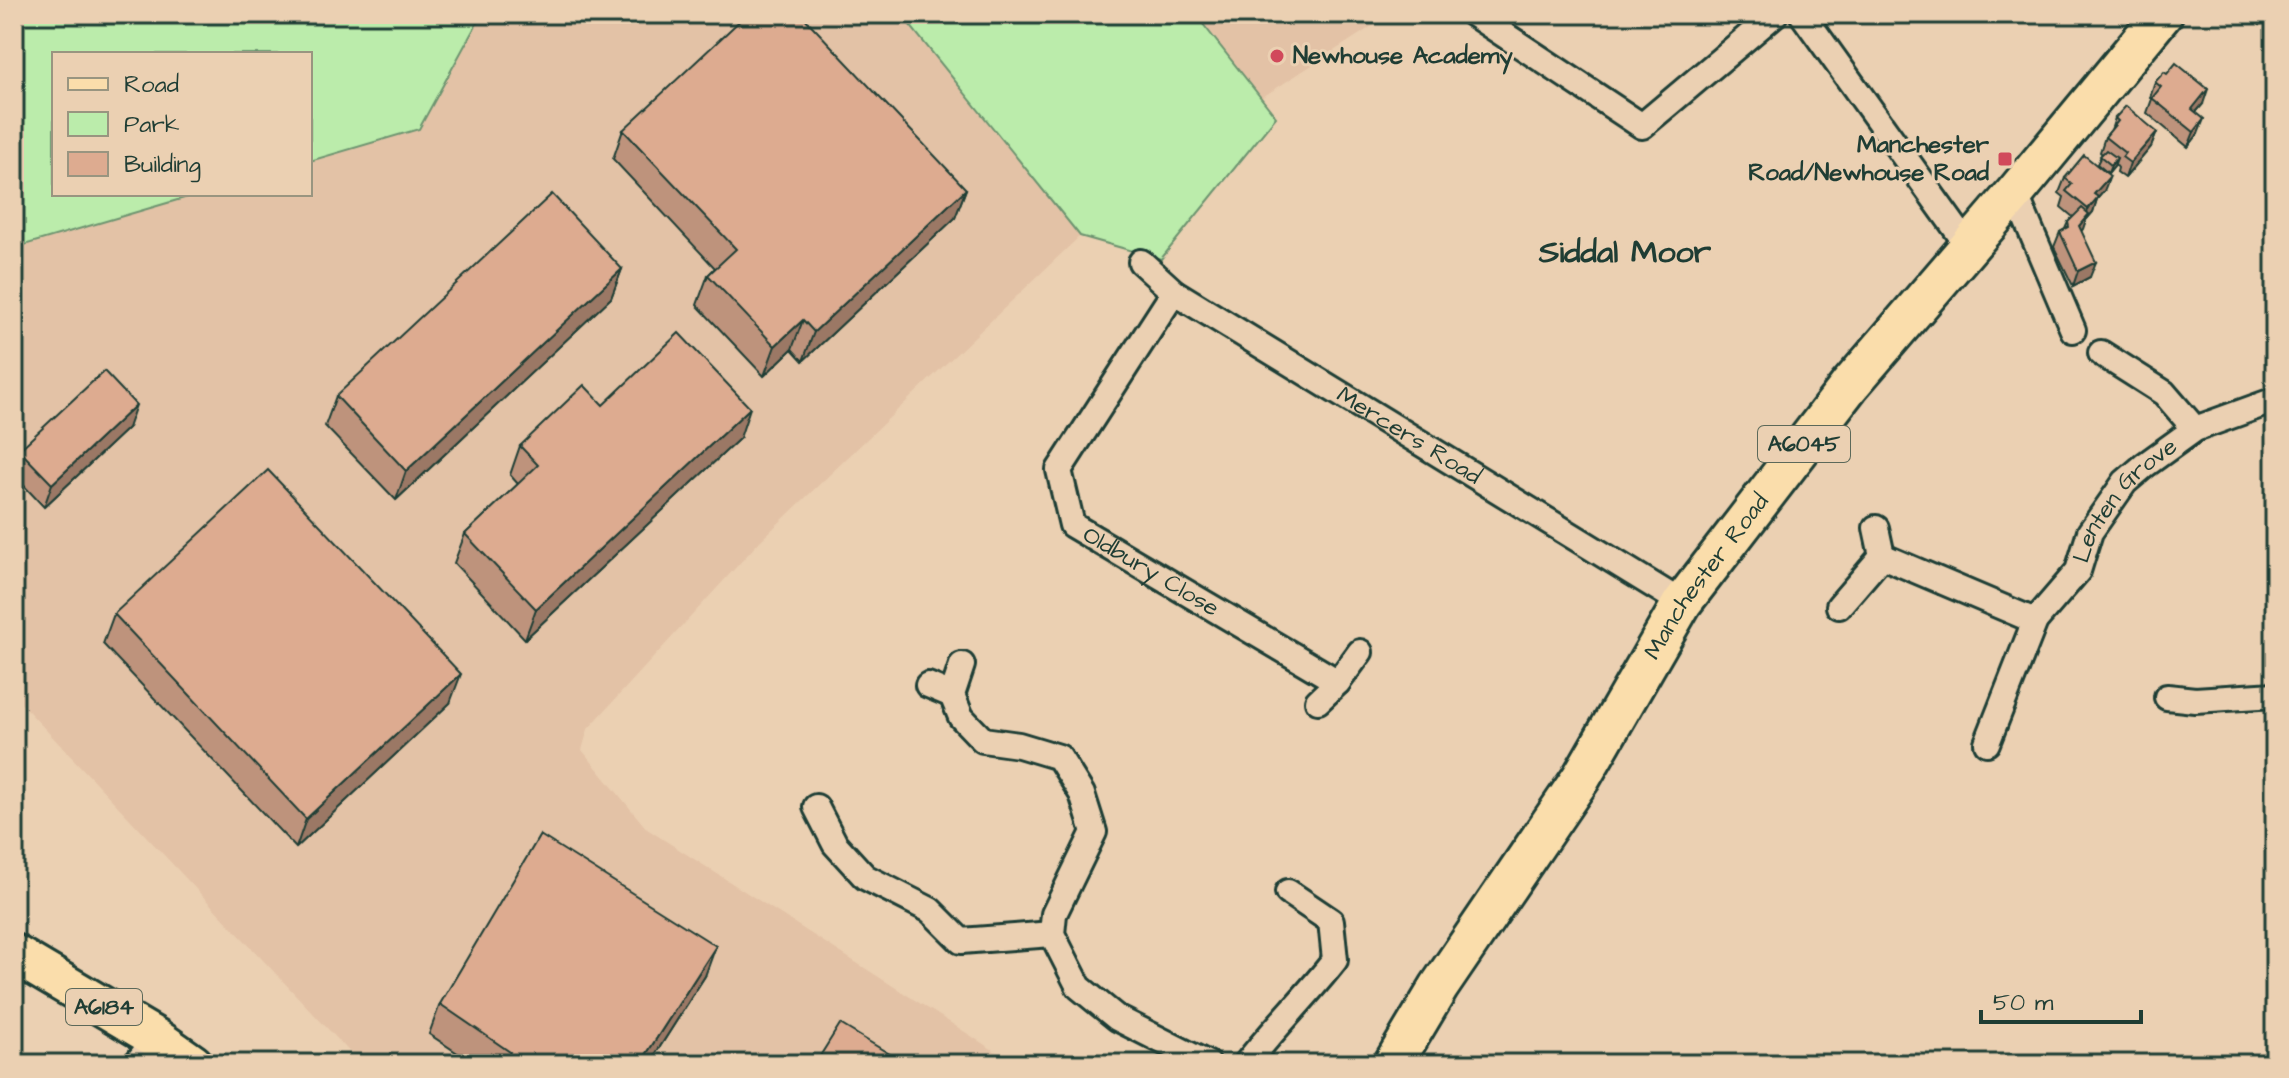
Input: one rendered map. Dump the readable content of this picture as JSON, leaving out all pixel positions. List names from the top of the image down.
{
  "streets": {
    "main road": ["A6045", "Manchester Road", "A6184"],
    "street": ["Mercers Road", "Lenten Grove", "Oldbury Close"]
  },
  "crossings": [
    ["Mercers Road", "Oldbury Close"],
    ["Mercers Road", "Manchester Road"]
  ],
  "districts": ["Siddal Moor"],
  "places": {
    "other": ["Newhouse Academy"],
    "transit": ["Manchester Road/Newhouse Road"]
  },
  "legend": ["Road", "Park", "Building"],
  "scale_bar": "50 m"
}
